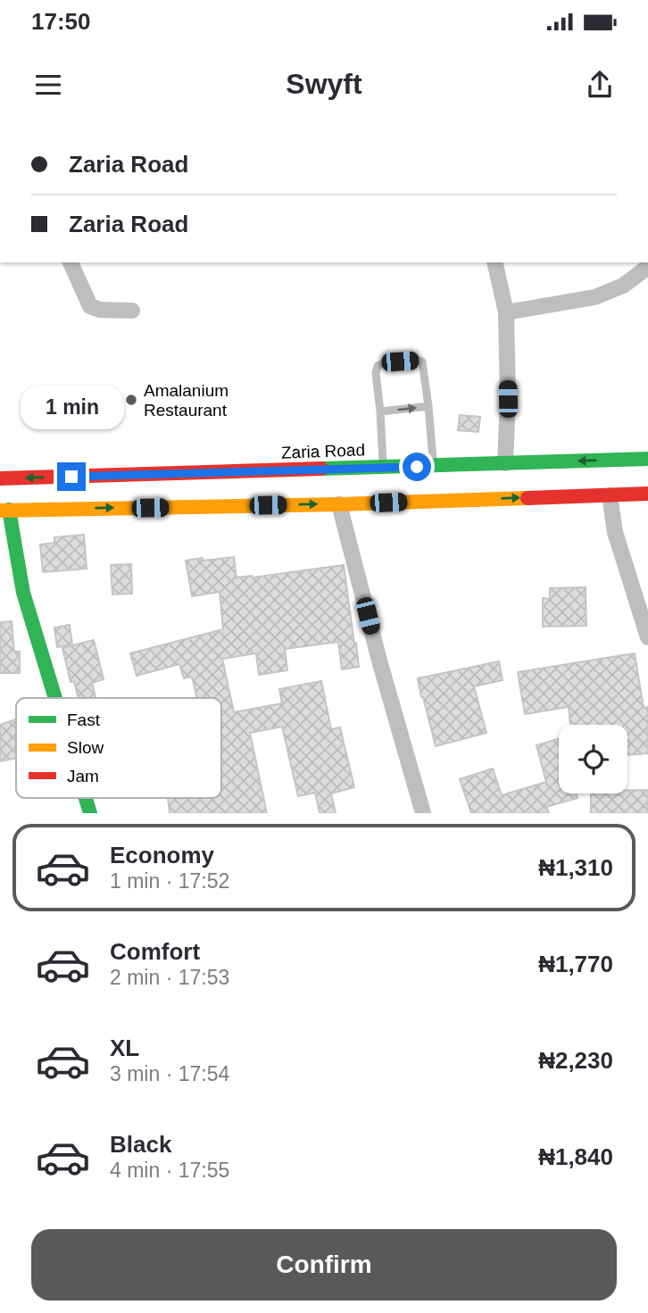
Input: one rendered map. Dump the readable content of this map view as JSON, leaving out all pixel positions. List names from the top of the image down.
{
  "streets": {
    "main road": ["Zaria Road"]
  },
  "places": ["Amalanium Restaurant"],
  "legend": ["Fast", "Slow", "Jam"],
  "page": {
    "status": "17:50",
    "header": "Swyft",
    "banner": ["Zaria Road", "Zaria Road"],
    "bubble": "1 min",
    "list": [
      {
        "name": "Economy",
        "note": "1 min · 17:52",
        "value": "₦1,310"
      },
      {
        "name": "Comfort",
        "note": "2 min · 17:53",
        "value": "₦1,770"
      },
      {
        "name": "XL",
        "note": "3 min · 17:54",
        "value": "₦2,230"
      },
      {
        "name": "Black",
        "note": "4 min · 17:55",
        "value": "₦1,840"
      }
    ],
    "buttons": "Confirm"
  }
}
